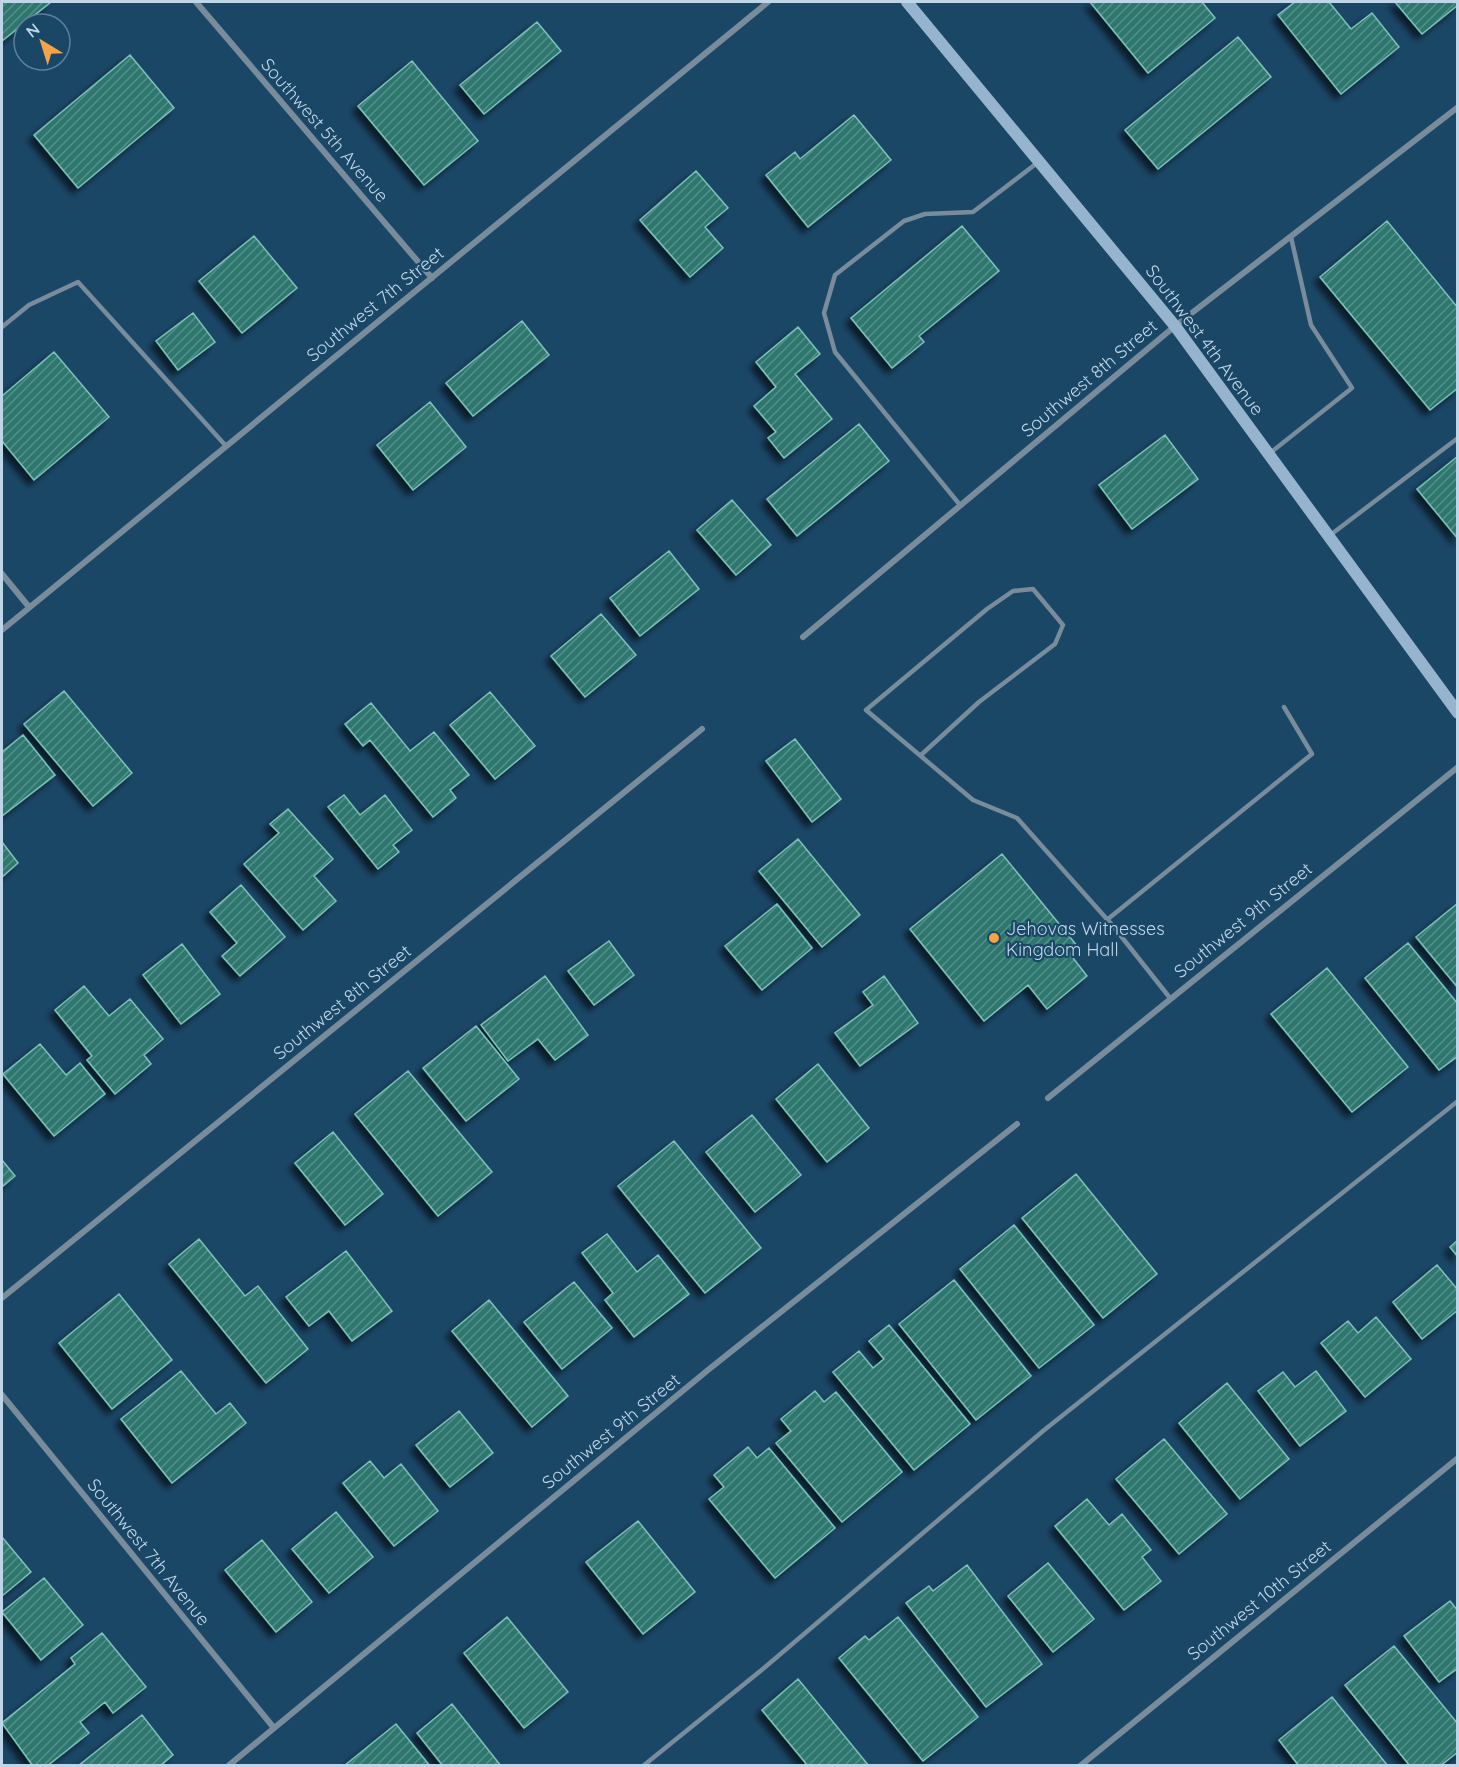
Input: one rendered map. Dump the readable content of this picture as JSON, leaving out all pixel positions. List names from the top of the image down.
{
  "streets": {
    "main road": ["Southwest 4th Avenue"],
    "street": [
      "Southwest 5th Avenue",
      "Southwest 7th Street",
      "Southwest 8th Street",
      "Southwest 9th Street",
      "Southwest 7th Avenue",
      "Southwest 10th Street"
    ]
  },
  "crossings": [
    ["Southwest 5th Avenue", "Southwest 7th Street"],
    ["Southwest 4th Avenue", "Southwest 8th Street"],
    ["Southwest 9th Street", "Southwest 7th Avenue"]
  ],
  "places": ["Jehovas Witnesses Kingdom Hall"],
  "north": "top left"
}
